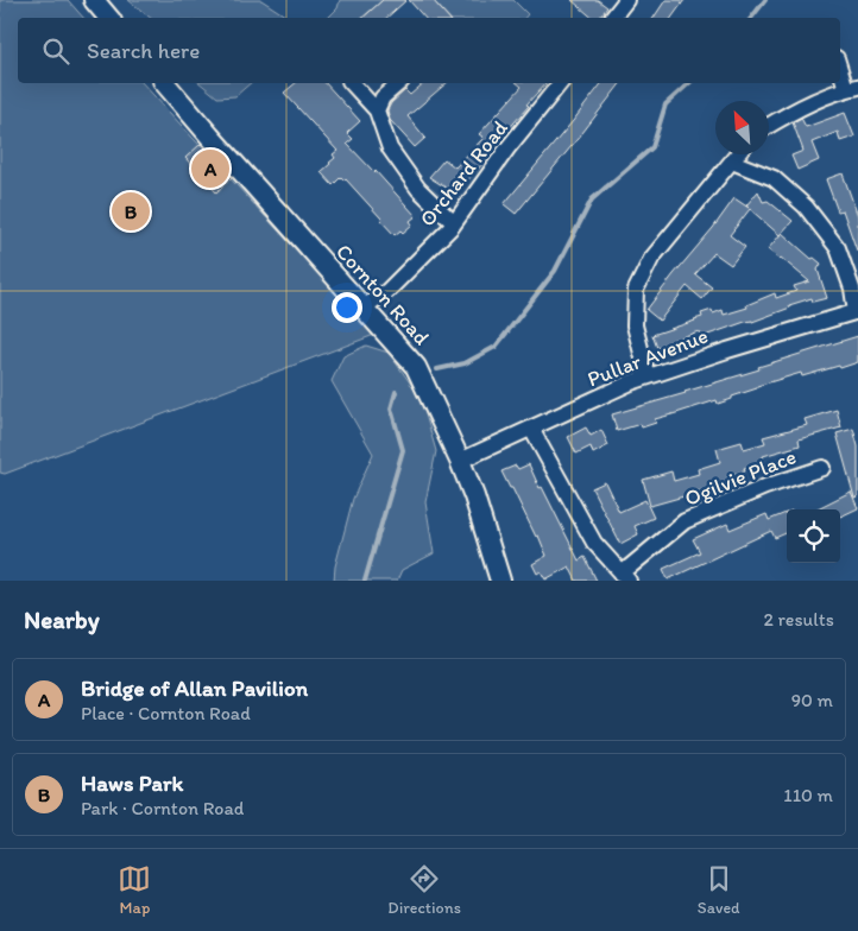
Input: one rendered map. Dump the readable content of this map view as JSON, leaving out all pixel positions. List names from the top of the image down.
{
  "streets": {
    "main road": ["Cornton Road"],
    "street": ["Orchard Road", "Pullar Avenue", "Ogilvie Place"]
  },
  "crossings": [
    ["Orchard Road", "Cornton Road"],
    ["Cornton Road", "Pullar Avenue"]
  ],
  "north": "top left",
  "page": {
    "search": "Search here",
    "pins": ["A", "B"],
    "heading": ["Nearby", "2 results"],
    "list": [
      {
        "mark": "A",
        "name": "Bridge of Allan Pavilion",
        "note": "Place · Cornton Road",
        "value": "90 m"
      },
      {
        "mark": "B",
        "name": "Haws Park",
        "note": "Park · Cornton Road",
        "value": "110 m"
      }
    ],
    "nav": ["Map", "Directions", "Saved"]
  }
}
